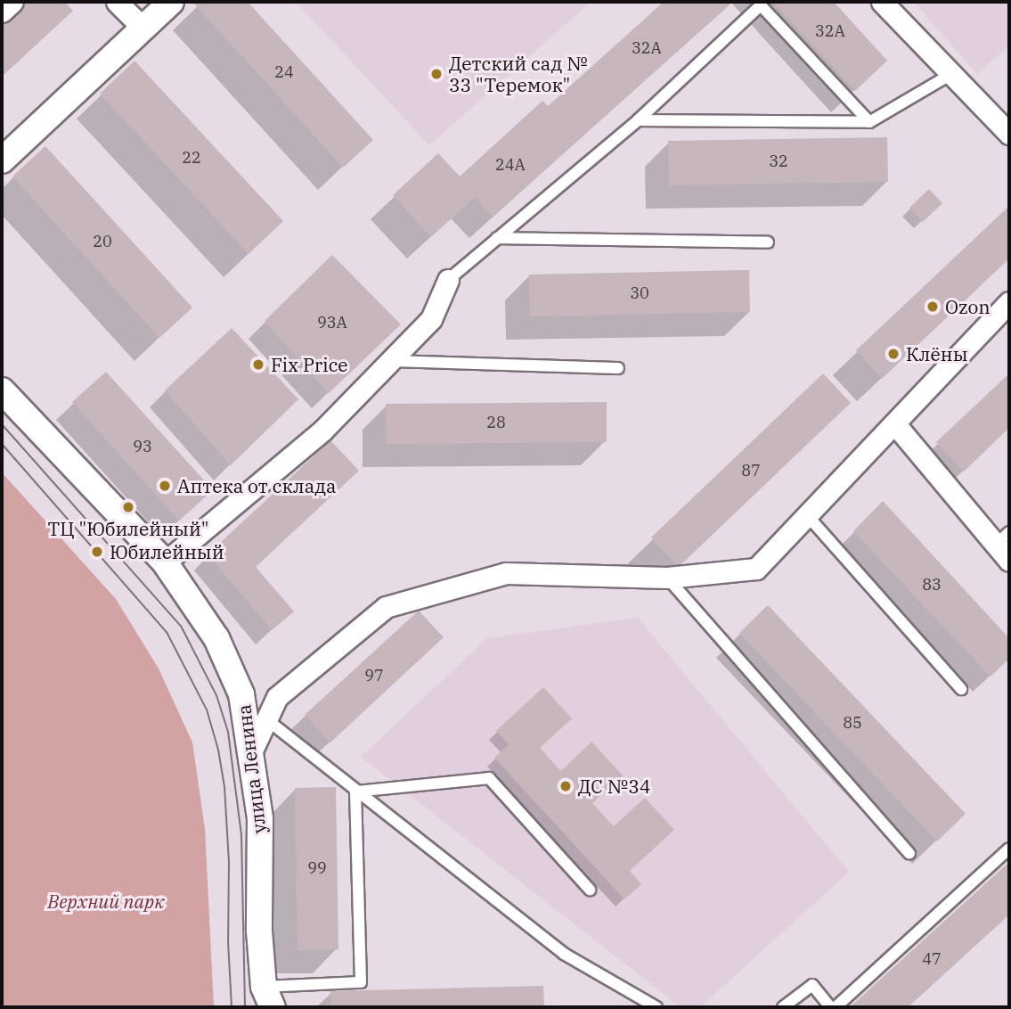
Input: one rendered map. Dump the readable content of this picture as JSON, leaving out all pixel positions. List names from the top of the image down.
{
  "streets": {
    "street": ["улица Ленина"]
  },
  "parks": ["Верхний парк"],
  "places": [
    "Детский сад № 33 \"Теремок\"",
    "Ozon",
    "Клёны",
    "Fix Price",
    "Аптека от склада",
    "ТЦ \"Юбилейный\"",
    "Юбилейный",
    "ДС №34"
  ],
  "house_numbers": [
    "32А",
    "32А",
    "24",
    "22",
    "32",
    "24А",
    "20",
    "30",
    "93А",
    "28",
    "93",
    "87",
    "83",
    "97",
    "85",
    "99",
    "47"
  ]
}
